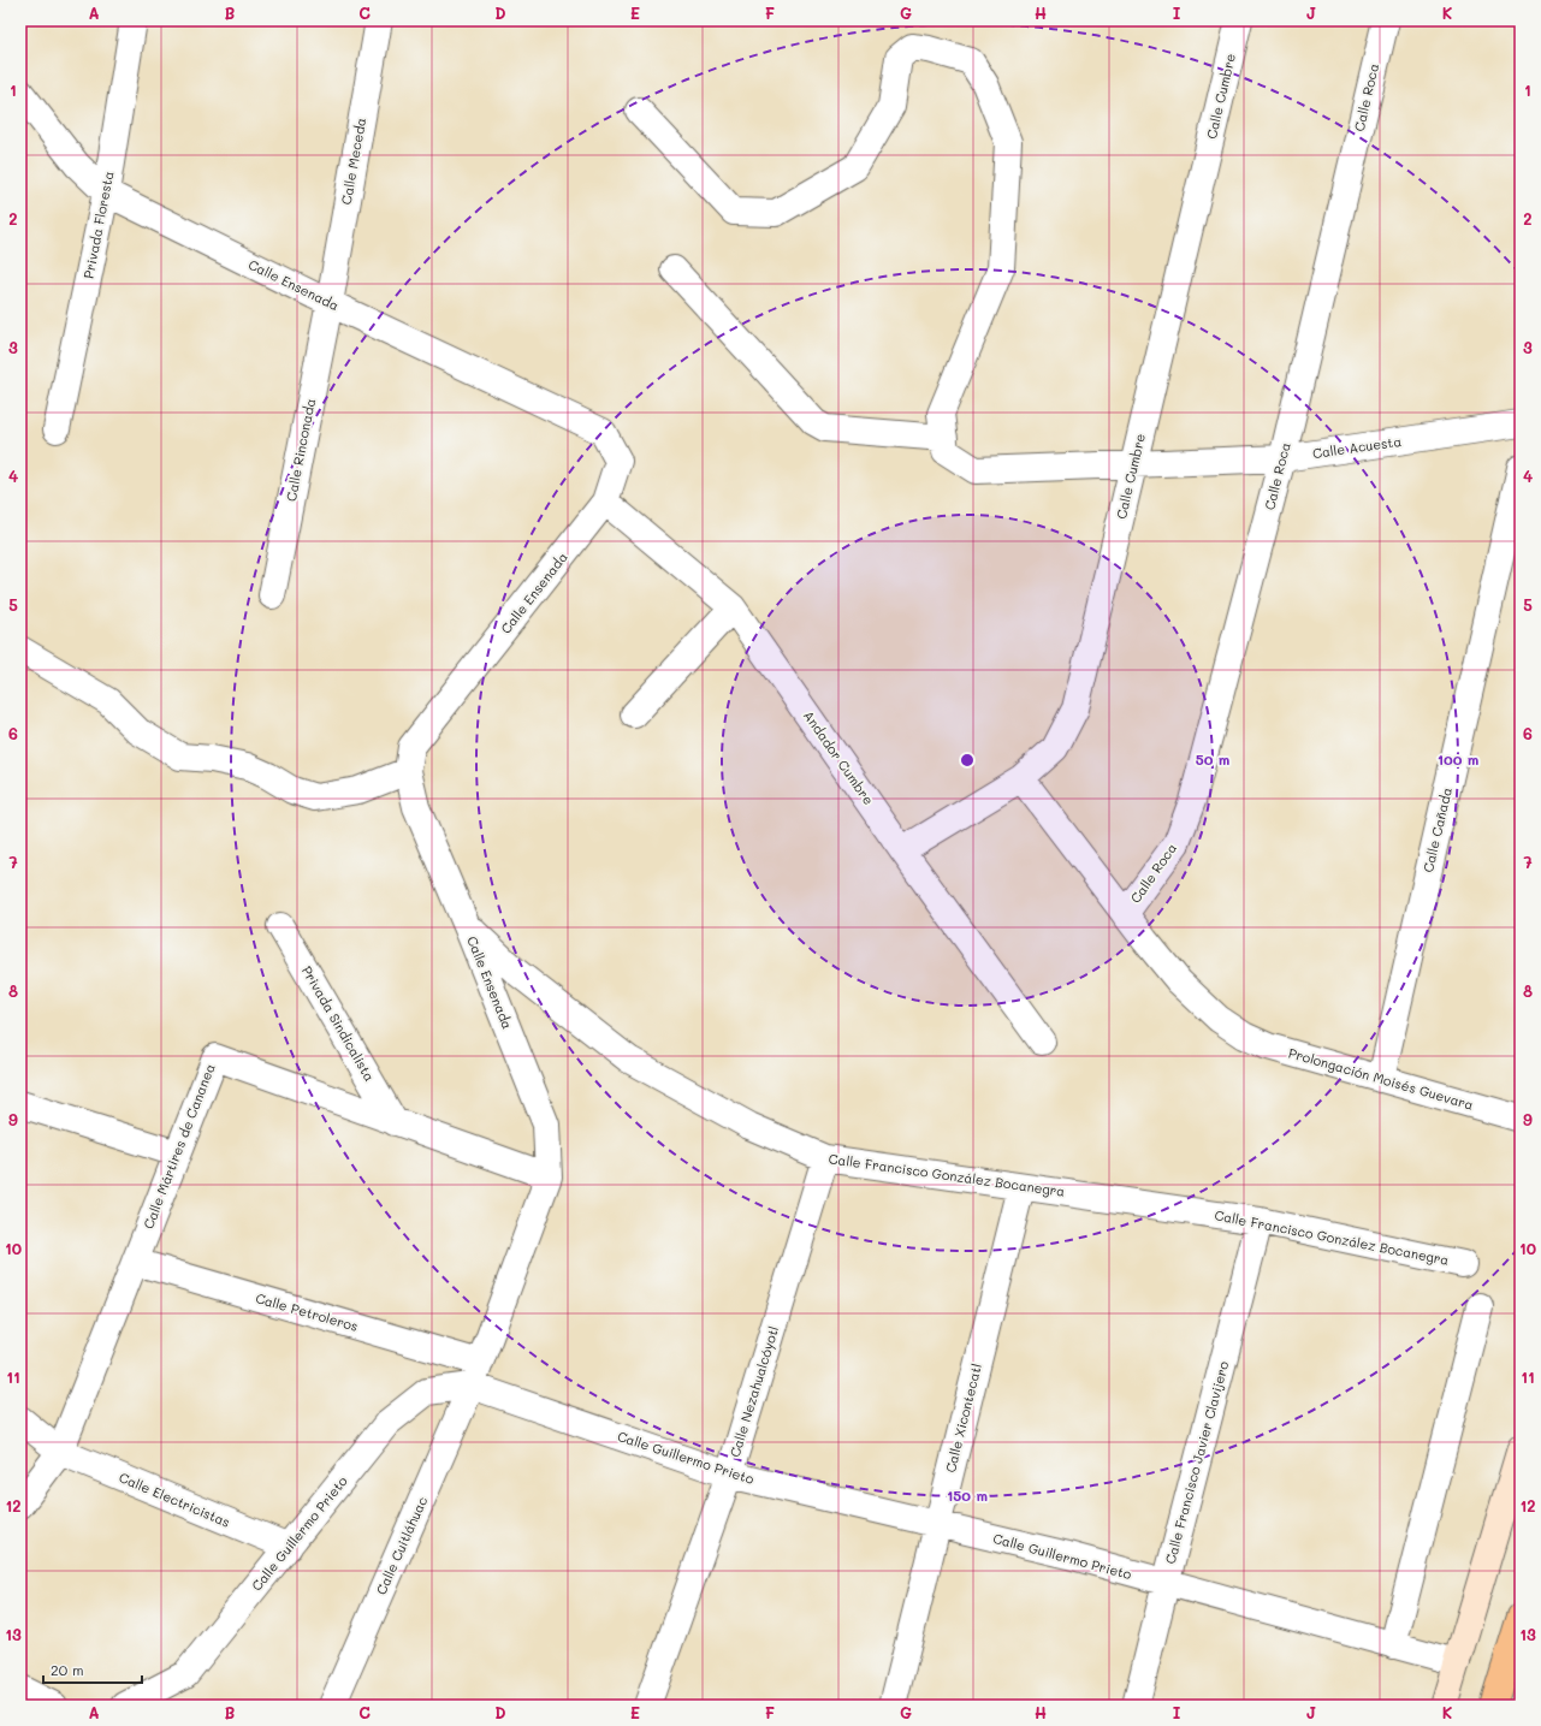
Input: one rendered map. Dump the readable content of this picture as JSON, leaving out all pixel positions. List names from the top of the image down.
{
  "streets": {
    "street": [
      "Calle Cumbre",
      "Calle Roca",
      "Calle Meceda",
      "Privada Floresta",
      "Calle Ensenada",
      "Calle Acuesta",
      "Calle Rinconada",
      "Andador Cumbre",
      "Calle Cañada",
      "Privada Sindicalista",
      "Prolongación Moisés Guevara",
      "Calle Mártires de Cananea",
      "Calle Francisco González Bocanegra",
      "Calle Petroleros",
      "Calle Nezahualcóyotl",
      "Calle Xicontecatl",
      "Calle Guillermo Prieto",
      "Calle Francisco Javier Clavijero",
      "Calle Electricistas",
      "Calle Cuitláhuac"
    ]
  },
  "crossings": [
    ["Calle Cumbre", "Calle Acuesta"],
    ["Calle Cumbre", "Andador Cumbre"],
    ["Calle Cumbre", "Prolongación Moisés Guevara"],
    ["Calle Roca", "Calle Acuesta"],
    ["Calle Roca", "Prolongación Moisés Guevara"],
    ["Calle Meceda", "Calle Ensenada"],
    ["Calle Meceda", "Calle Rinconada"],
    ["Privada Floresta", "Calle Ensenada"],
    ["Calle Ensenada", "Calle Rinconada"],
    ["Calle Ensenada", "Andador Cumbre"],
    ["Calle Ensenada", "Calle Mártires de Cananea"],
    ["Calle Ensenada", "Calle Francisco González Bocanegra"],
    ["Calle Ensenada", "Calle Petroleros"],
    ["Calle Ensenada", "Calle Guillermo Prieto"],
    ["Calle Ensenada", "Calle Cuitláhuac"],
    ["Calle Cañada", "Prolongación Moisés Guevara"],
    ["Privada Sindicalista", "Calle Mártires de Cananea"],
    ["Calle Mártires de Cananea", "Calle Petroleros"],
    ["Calle Mártires de Cananea", "Calle Electricistas"],
    ["Calle Francisco González Bocanegra", "Calle Nezahualcóyotl"],
    ["Calle Francisco González Bocanegra", "Calle Xicontecatl"],
    ["Calle Francisco González Bocanegra", "Calle Francisco Javier Clavijero"],
    ["Calle Petroleros", "Calle Guillermo Prieto"],
    ["Calle Petroleros", "Calle Cuitláhuac"],
    ["Calle Nezahualcóyotl", "Calle Guillermo Prieto"],
    ["Calle Xicontecatl", "Calle Guillermo Prieto"],
    ["Calle Guillermo Prieto", "Calle Francisco Javier Clavijero"],
    ["Calle Guillermo Prieto", "Calle Electricistas"],
    ["Calle Guillermo Prieto", "Calle Cuitláhuac"]
  ],
  "scale_bar": "20 m",
  "grid": {
    "columns": [
      "A",
      "B",
      "C",
      "D",
      "E",
      "F",
      "G",
      "H",
      "I",
      "J",
      "K"
    ],
    "rows": [
      "1",
      "2",
      "3",
      "4",
      "5",
      "6",
      "7",
      "8",
      "9",
      "10",
      "11",
      "12",
      "13"
    ]
  },
  "rings": ["50 m", "100 m", "150 m"]
}
